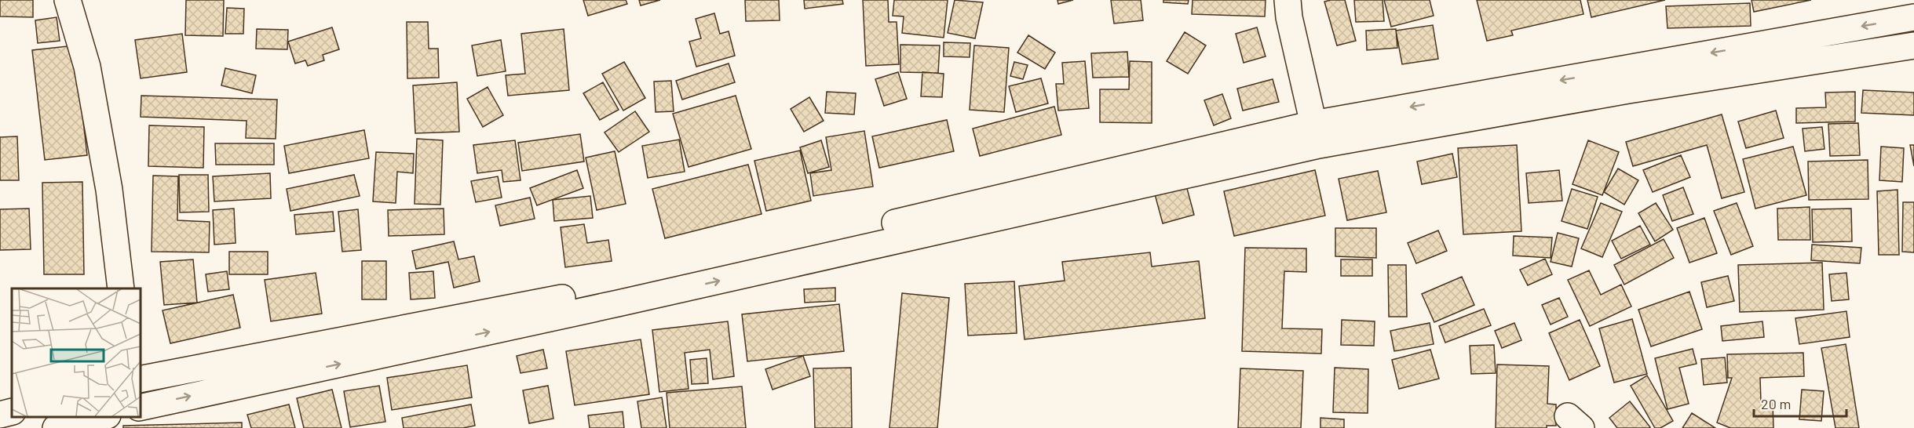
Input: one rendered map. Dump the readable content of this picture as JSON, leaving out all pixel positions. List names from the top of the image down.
{
  "scale_bar": "20 m"
}
